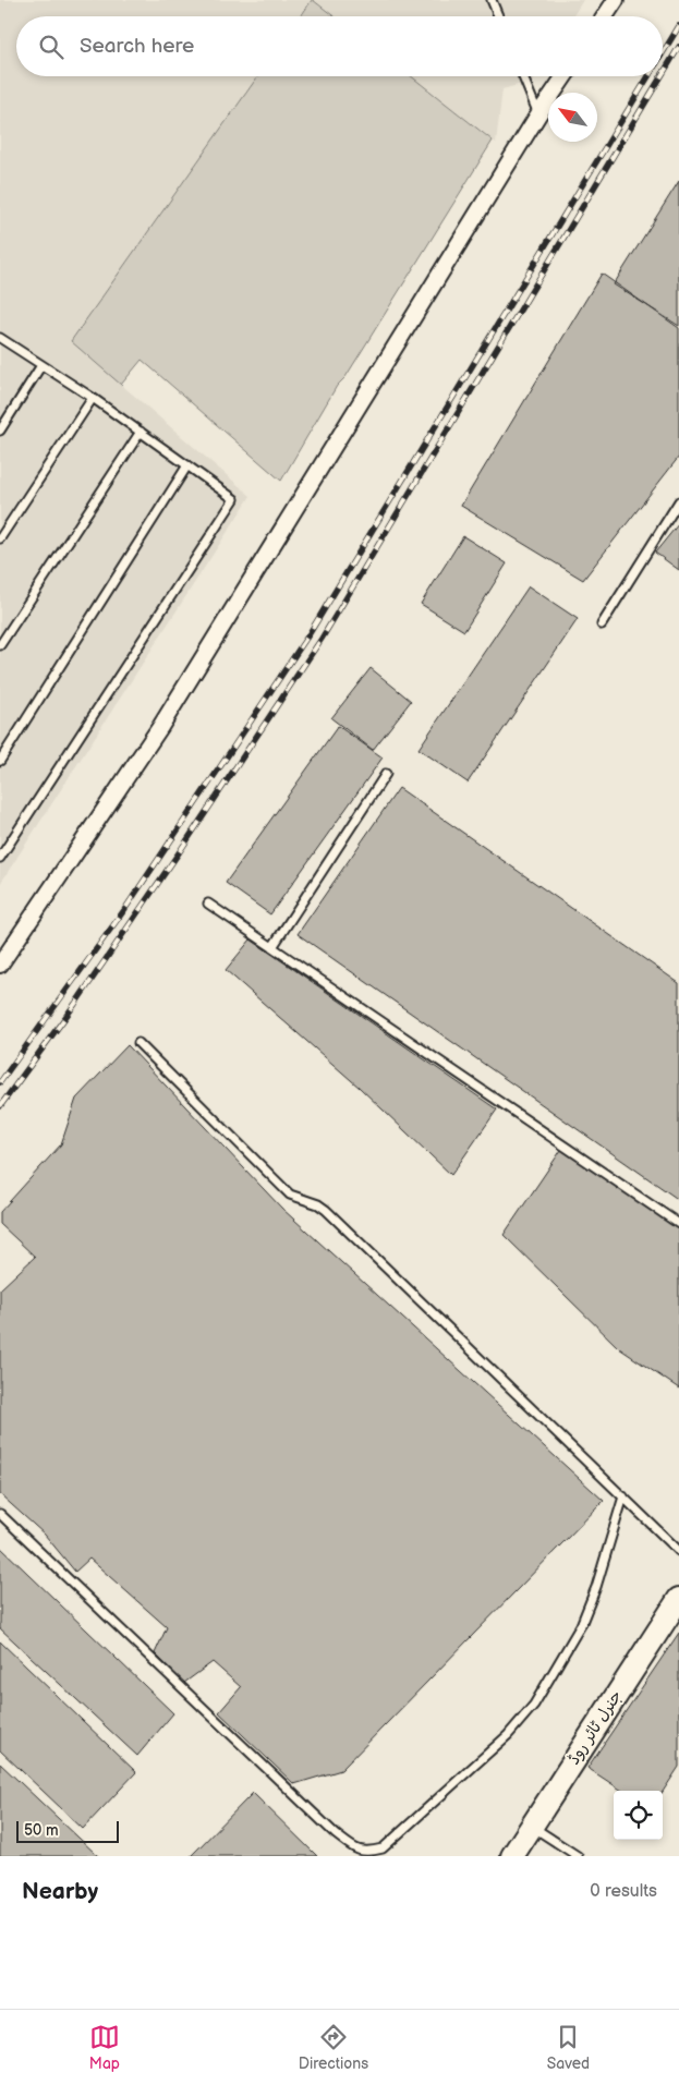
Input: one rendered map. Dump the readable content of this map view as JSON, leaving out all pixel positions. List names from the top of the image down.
{
  "streets": {
    "street": ["جنرل ٹائر روڈ"]
  },
  "scale_bar": "50 m",
  "north": "top left",
  "page": {
    "search": "Search here",
    "scale": "50 m",
    "heading": ["Nearby", "0 results"],
    "nav": ["Map", "Directions", "Saved"]
  }
}
